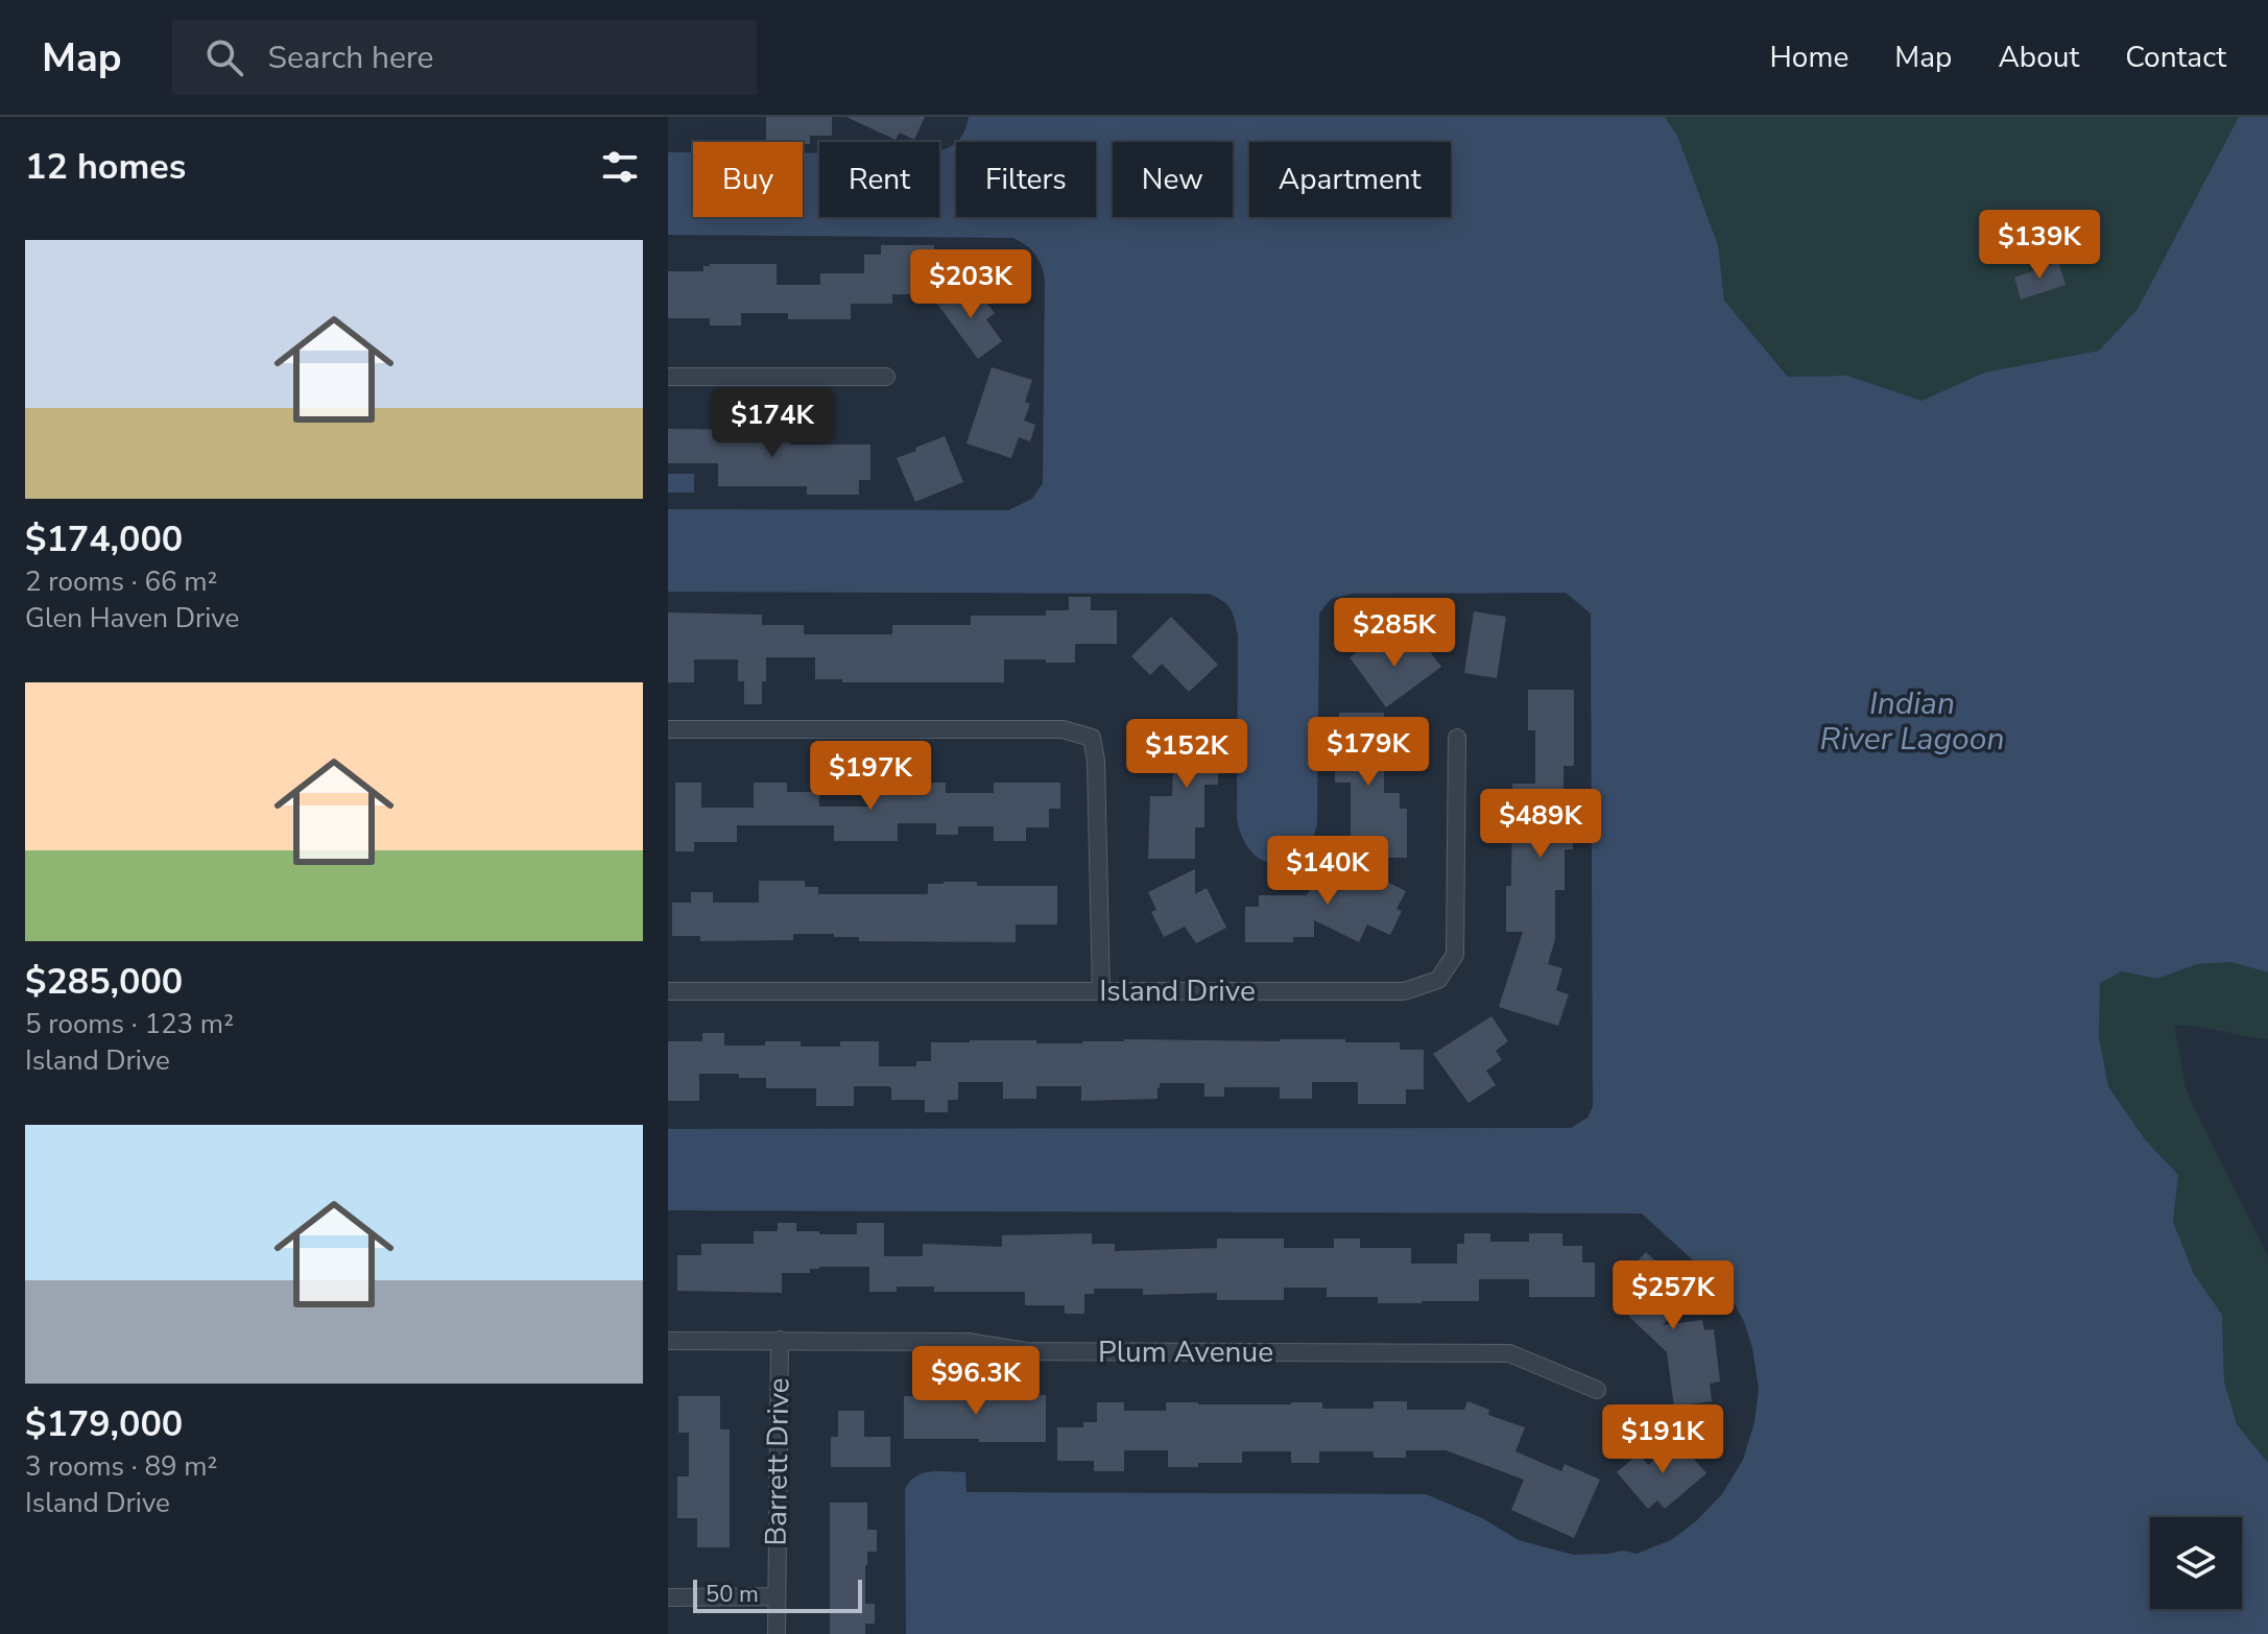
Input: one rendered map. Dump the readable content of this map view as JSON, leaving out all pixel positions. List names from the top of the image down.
{
  "streets": {
    "street": ["Island Drive", "Plum Avenue", "Barrett Drive"]
  },
  "crossings": [
    ["Plum Avenue", "Barrett Drive"]
  ],
  "water": ["Indian River Lagoon"],
  "scale_bar": "50 m",
  "page": {
    "header": "Map",
    "search": "Search here",
    "nav": [
      "Home",
      "Map",
      "About",
      "Contact"
    ],
    "heading": "12 homes",
    "chip": [
      "Buy",
      "Rent",
      "Filters",
      "New",
      "Apartment"
    ],
    "price": [
      "$139K",
      "$203K",
      "$174K",
      "$285K",
      "$179K",
      "$152K",
      "$197K",
      "$489K",
      "$140K",
      "$257K",
      "$96.3K",
      "$191K"
    ],
    "list": [
      {
        "name": "$174,000",
        "note": "2 rooms · 66 m² · Glen Haven Drive"
      },
      {
        "name": "$285,000",
        "note": "5 rooms · 123 m² · Island Drive"
      },
      {
        "name": "$179,000",
        "note": "3 rooms · 89 m² · Island Drive"
      }
    ],
    "scale": "50 m"
  }
}
